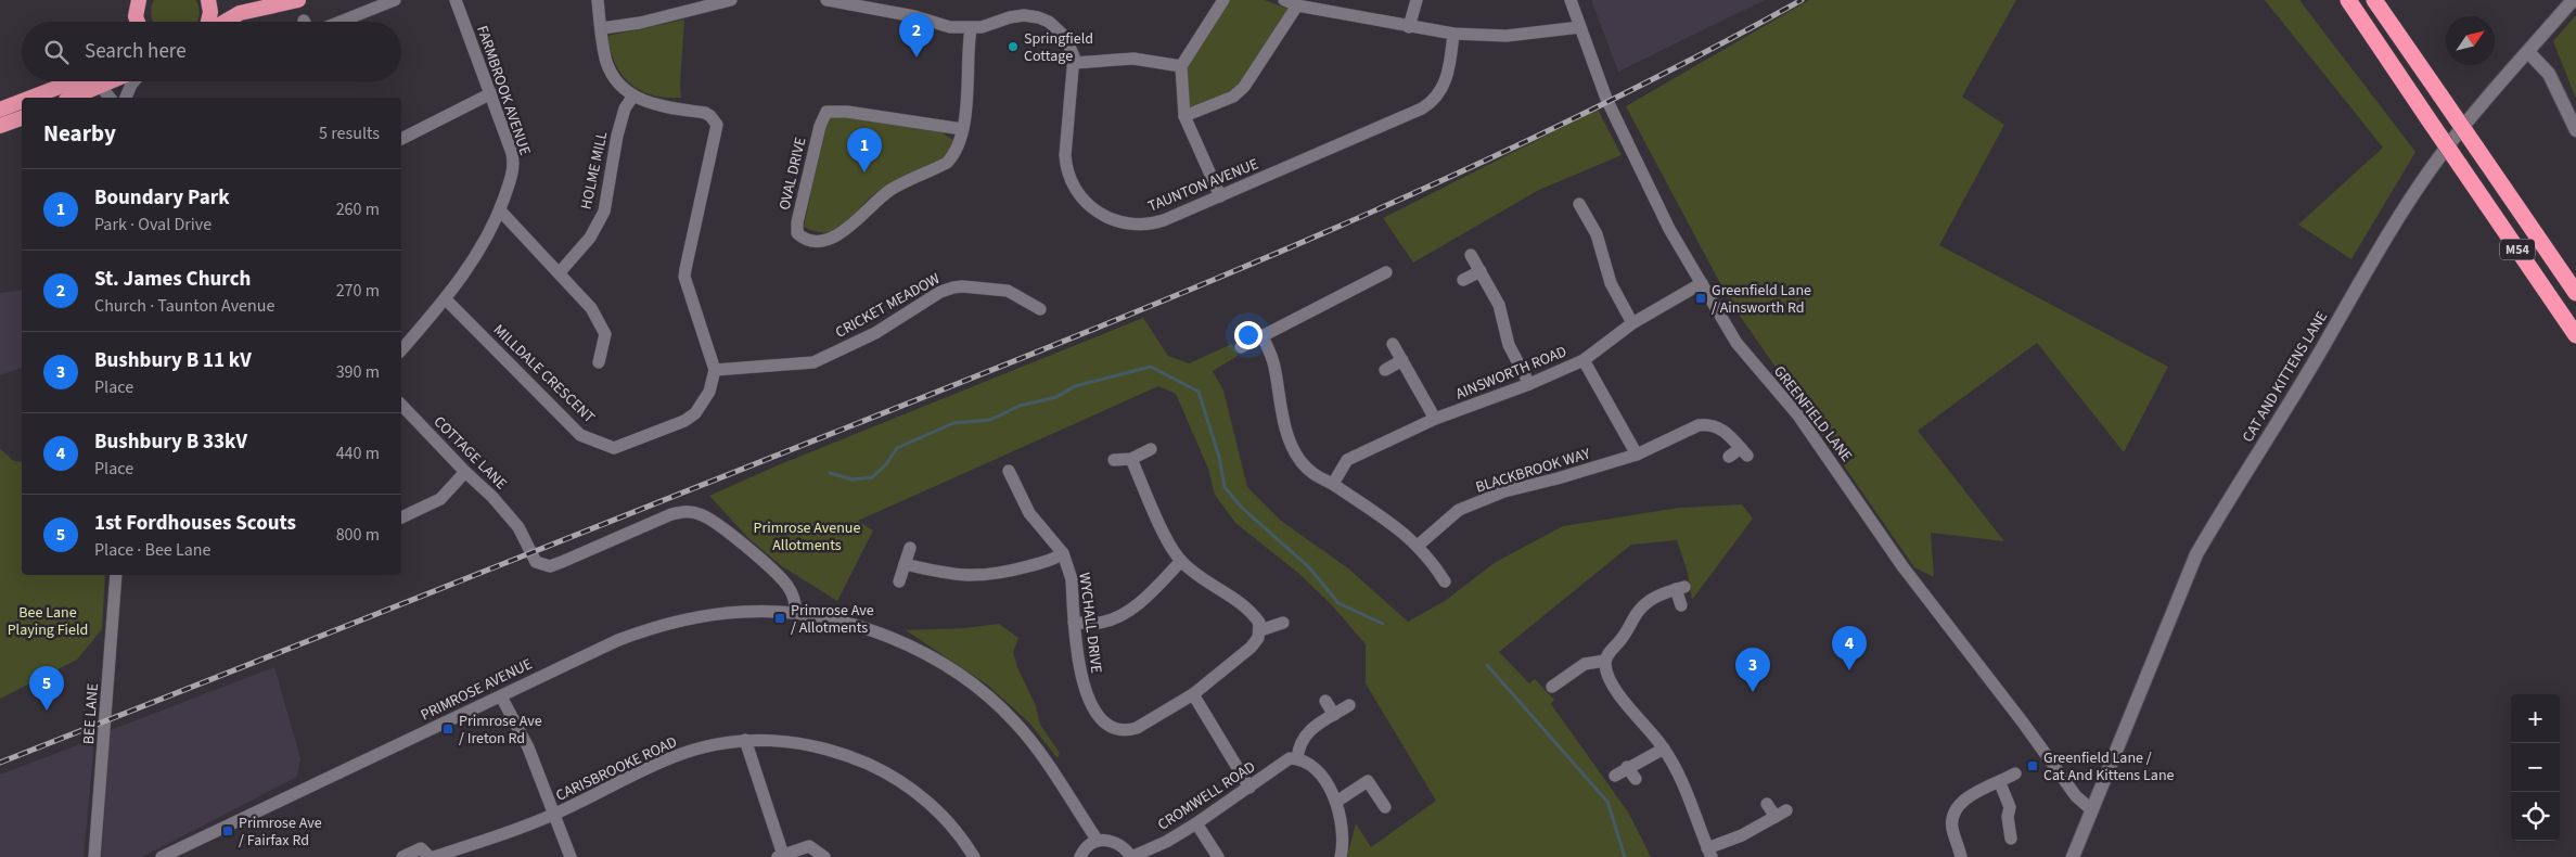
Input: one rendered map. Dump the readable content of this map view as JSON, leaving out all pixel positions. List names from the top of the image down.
{
  "streets": {
    "highway": ["M54"],
    "street": [
      "FARMBROOK AVENUE",
      "HOLME MILL",
      "OVAL DRIVE",
      "TAUNTON AVENUE",
      "CRICKET MEADOW",
      "AINSWORTH ROAD",
      "MILLDALE CRESCENT",
      "CAT AND KITTENS LANE",
      "GREENFIELD LANE",
      "COTTAGE LANE",
      "BLACKBROOK WAY",
      "WYCHALL DRIVE",
      "PRIMROSE AVENUE",
      "BEE LANE",
      "CARISBROOKE ROAD",
      "CROMWELL ROAD"
    ]
  },
  "crossings": [
    ["FARMBROOK AVENUE", "MILLDALE CRESCENT"],
    ["OVAL DRIVE", "TAUNTON AVENUE"],
    ["CRICKET MEADOW", "MILLDALE CRESCENT"],
    ["AINSWORTH ROAD", "GREENFIELD LANE"],
    ["CAT AND KITTENS LANE", "GREENFIELD LANE"],
    ["COTTAGE LANE", "PRIMROSE AVENUE"]
  ],
  "parks": ["Primrose Avenue Allotments", "Bee Lane Playing Field"],
  "places": {
    "other": ["Springfield Cottage"],
    "transit": [
      "Greenfield Lane / Ainsworth Rd",
      "Primrose Ave / Allotments",
      "Primrose Ave / Ireton Rd",
      "Greenfield Lane / Cat And Kittens Lane",
      "Primrose Ave / Fairfax Rd"
    ]
  },
  "north": "top right",
  "page": {
    "pins": [
      "2",
      "1",
      "4",
      "3",
      "5"
    ],
    "search": "Search here",
    "heading": ["Nearby", "5 results"],
    "list": [
      {
        "mark": "1",
        "name": "Boundary Park",
        "note": "Park · Oval Drive",
        "value": "260 m"
      },
      {
        "mark": "2",
        "name": "St. James Church",
        "note": "Church · Taunton Avenue",
        "value": "270 m"
      },
      {
        "mark": "3",
        "name": "Bushbury B 11 kV",
        "note": "Place",
        "value": "390 m"
      },
      {
        "mark": "4",
        "name": "Bushbury B 33kV",
        "note": "Place",
        "value": "440 m"
      },
      {
        "mark": "5",
        "name": "1st Fordhouses Scouts",
        "note": "Place · Bee Lane",
        "value": "800 m"
      }
    ],
    "map_buttons": ["+", "−"]
  }
}
